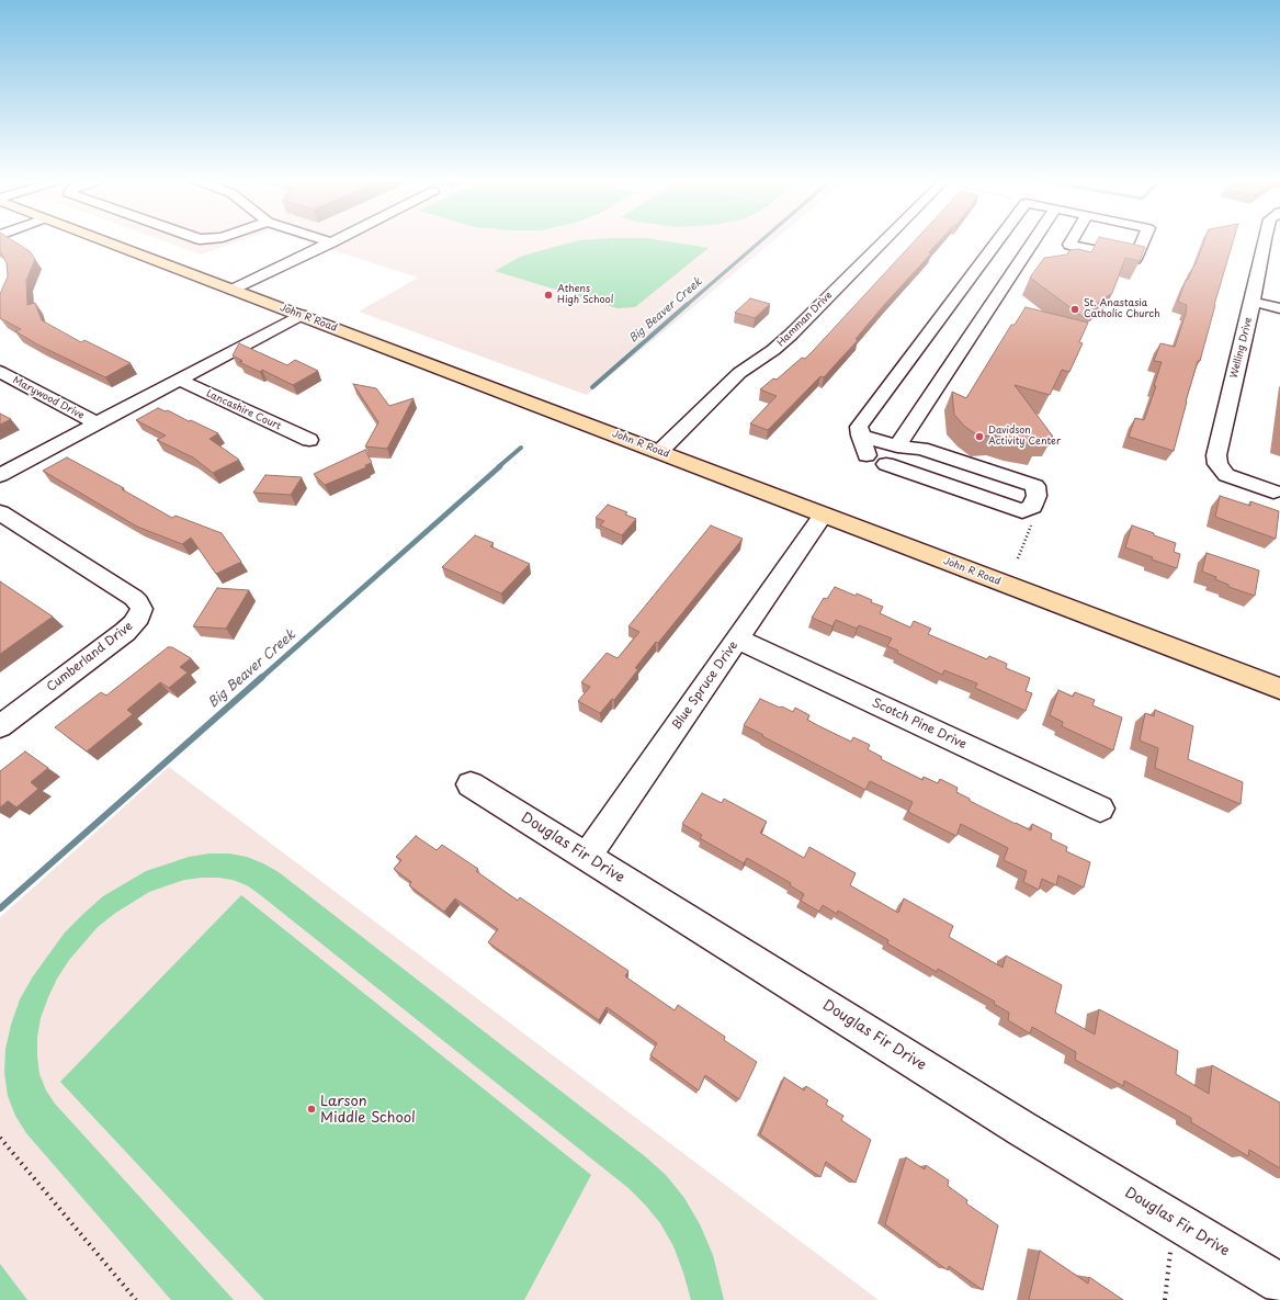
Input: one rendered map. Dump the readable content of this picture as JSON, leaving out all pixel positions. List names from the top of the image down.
{
  "streets": {
    "main road": ["John R Road"],
    "street": [
      "Hamman Drive",
      "Welling Drive",
      "Marywood Drive",
      "Lancashire Court",
      "Cumberland Drive",
      "Blue Spruce Drive",
      "Scotch Pine Drive",
      "Douglas Fir Drive"
    ]
  },
  "crossings": [
    ["John R Road", "Hamman Drive"],
    ["John R Road", "Blue Spruce Drive"],
    ["Blue Spruce Drive", "Scotch Pine Drive"],
    ["Blue Spruce Drive", "Douglas Fir Drive"]
  ],
  "water": ["Big Beaver Creek"],
  "places": [
    "Athens High School",
    "St. Anastasia Catholic Church",
    "Davidson Activity Center",
    "Larson Middle School"
  ]
}
